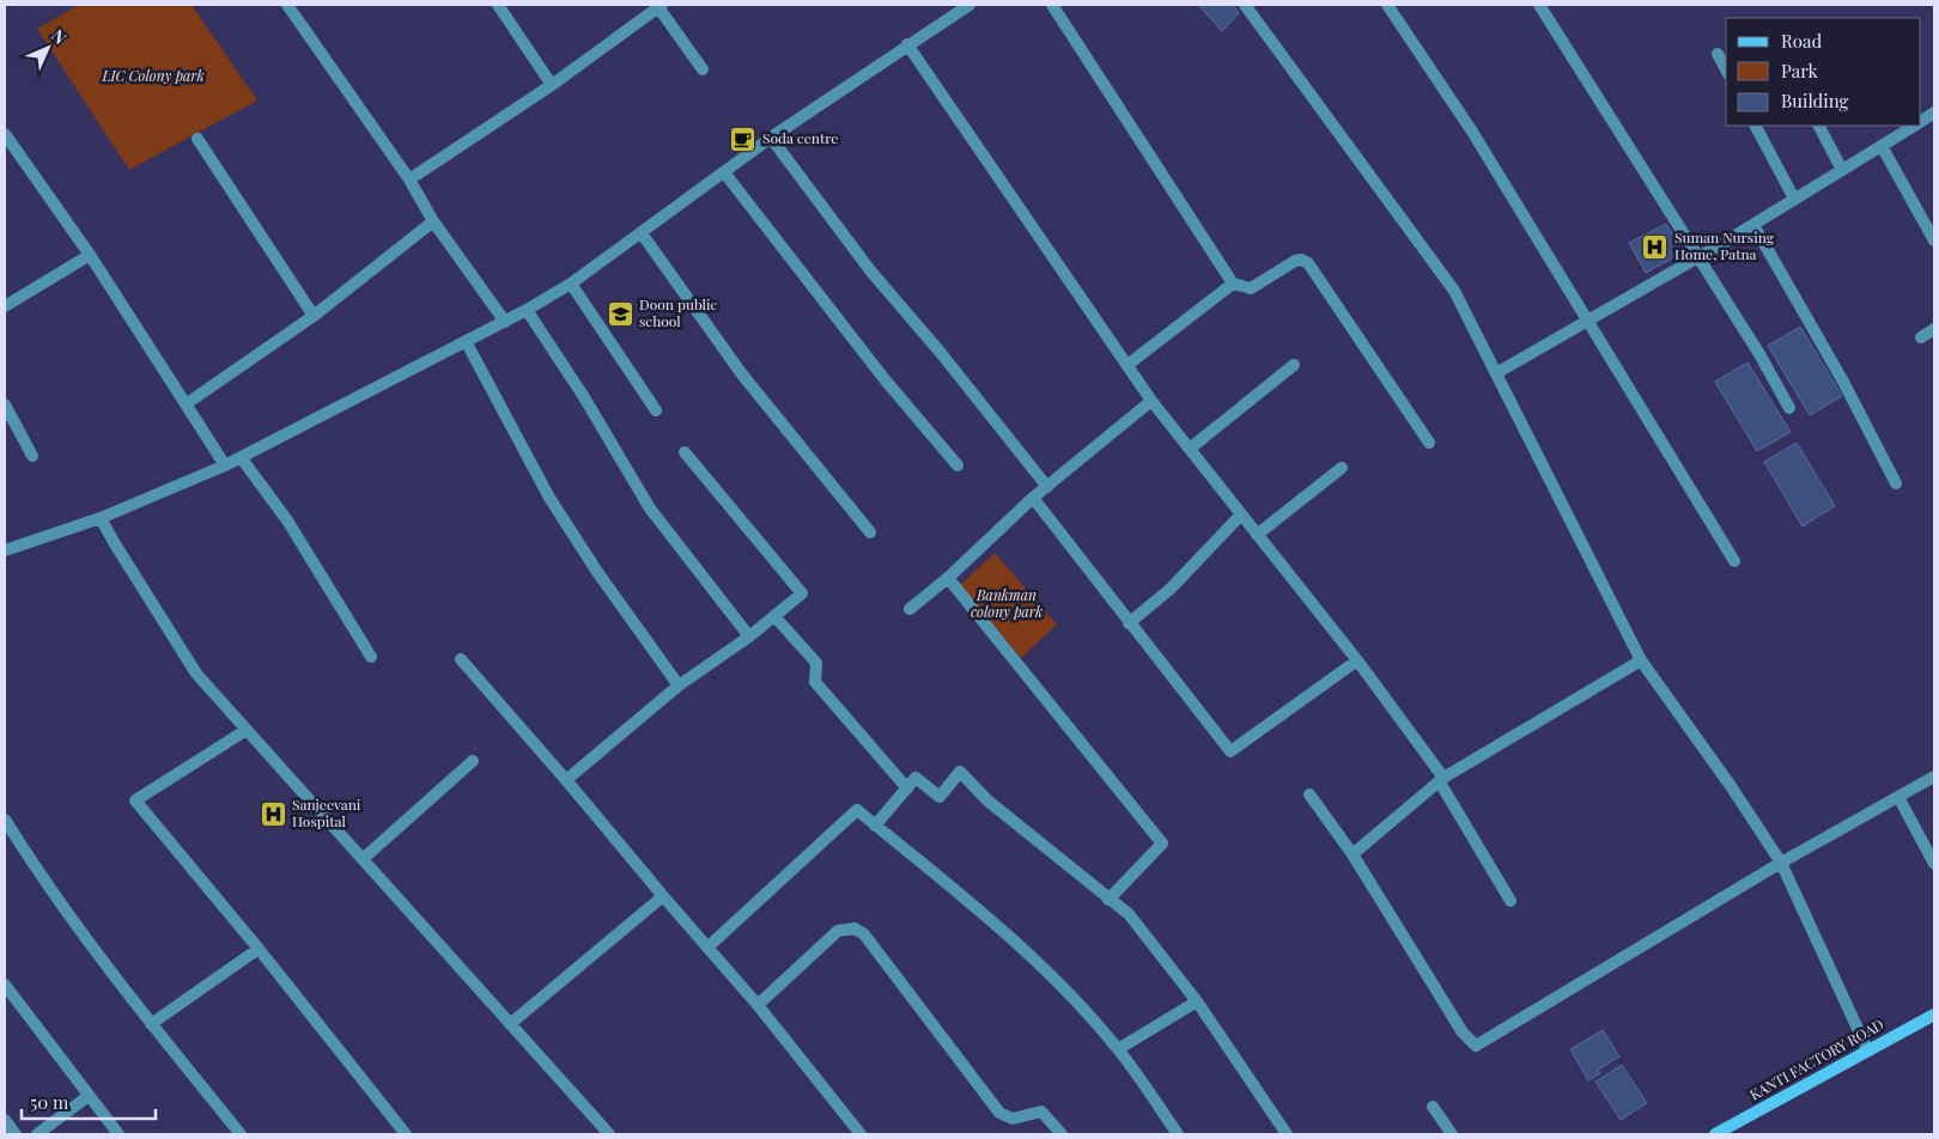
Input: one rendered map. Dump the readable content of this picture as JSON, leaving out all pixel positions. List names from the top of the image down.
{
  "streets": {
    "street": ["KANTI FACTORY ROAD"]
  },
  "parks": ["LIC Colony park", "Bankman colony park"],
  "places": {
    "cafe": ["Soda centre"],
    "hospital": ["Suman Nursing Home, Patna", "Sanjeevani Hospital"],
    "school or university": ["Doon public school"]
  },
  "legend": ["Road", "Park", "Building"],
  "scale_bar": "50 m",
  "north": "top right"
}
